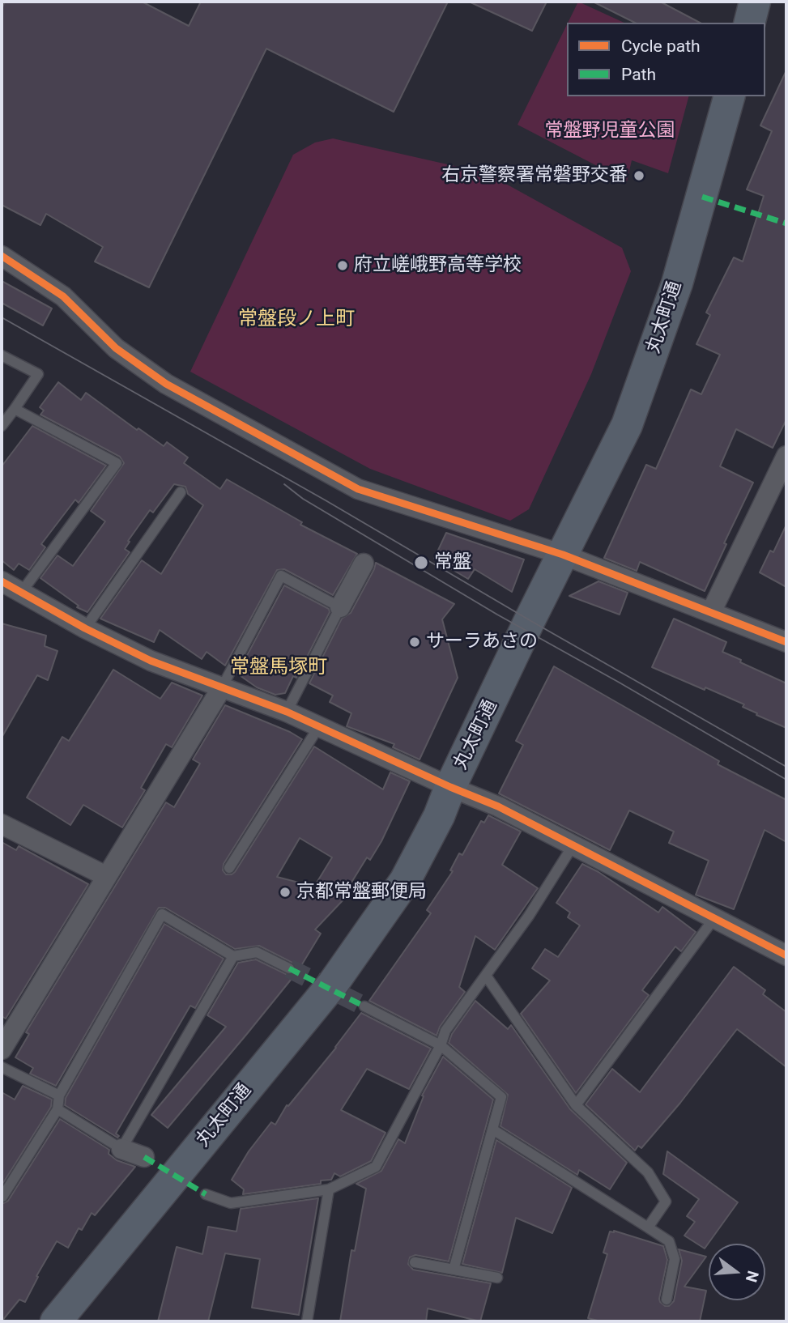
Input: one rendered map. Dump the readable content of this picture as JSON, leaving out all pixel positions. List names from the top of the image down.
{
  "streets": {
    "main road": ["丸太町通"]
  },
  "districts": ["常盤段ノ上町", "常盤馬塚町"],
  "parks": ["常盤野児童公園"],
  "places": [
    "右京警察署常磐野交番",
    "府立嵯峨野高等学校",
    "常盤",
    "サーラあさの",
    "京都常盤郵便局"
  ],
  "legend": ["Cycle path", "Path"],
  "north": "right"
}
